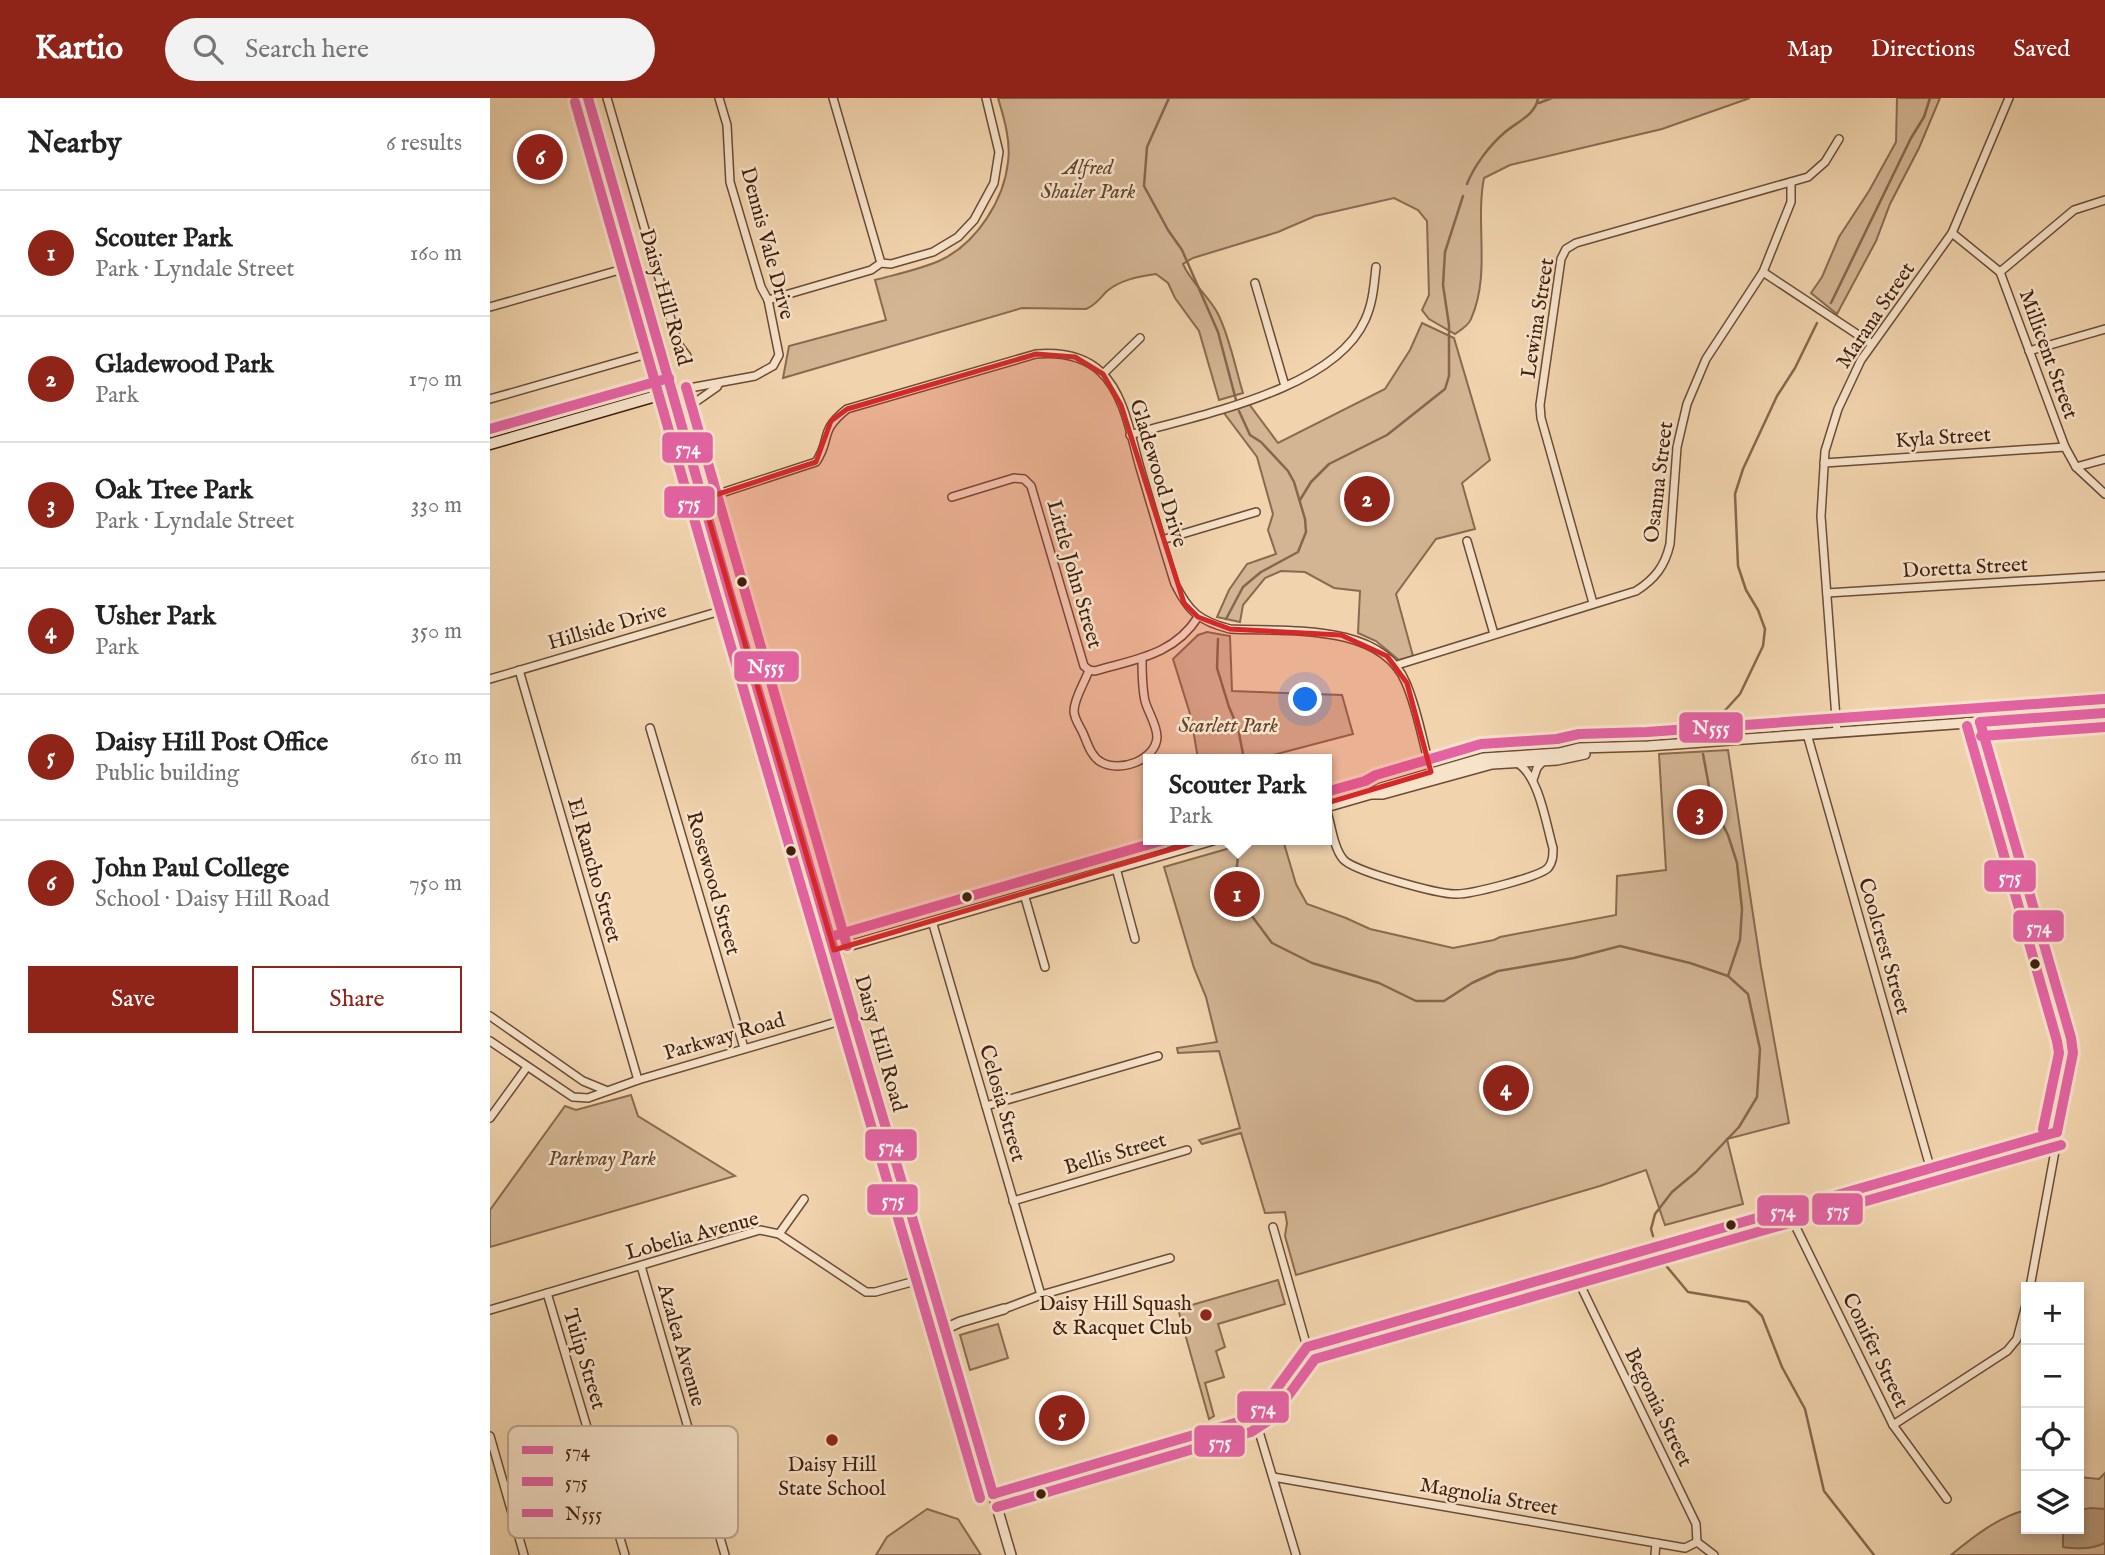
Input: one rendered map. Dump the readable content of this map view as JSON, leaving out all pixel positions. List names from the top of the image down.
{
  "streets": {
    "main road": ["Daisy Hill Road"],
    "street": [
      "Dennis Vale Drive",
      "Marana Street",
      "Lewina Street",
      "Millicent Street",
      "Kyla Street",
      "Gladewood Drive",
      "Osanna Street",
      "Doretta Street",
      "Little John Street",
      "Hillside Drive",
      "El Rancho Street",
      "Rosewood Street",
      "Coolcrest Street",
      "Parkway Road",
      "Celosia Street",
      "Bellis Street",
      "Lobelia Avenue",
      "Azalea Avenue",
      "Conifer Street",
      "Tulip Street",
      "Begonia Street",
      "Magnolia Street"
    ]
  },
  "crossings": [
    ["Daisy Hill Road", "Gladewood Drive"],
    ["Daisy Hill Road", "Hillside Drive"],
    ["Daisy Hill Road", "Parkway Road"],
    ["Daisy Hill Road", "Lobelia Avenue"],
    ["Marana Street", "Millicent Street"],
    ["Marana Street", "Kyla Street"],
    ["Marana Street", "Doretta Street"],
    ["Lewina Street", "Osanna Street"],
    ["Millicent Street", "Kyla Street"],
    ["Hillside Drive", "El Rancho Street"],
    ["El Rancho Street", "Parkway Road"],
    ["Rosewood Street", "Parkway Road"],
    ["Celosia Street", "Bellis Street"],
    ["Lobelia Avenue", "Azalea Avenue"],
    ["Lobelia Avenue", "Tulip Street"],
    ["Begonia Street", "Magnolia Street"]
  ],
  "parks": ["Alfred Shailer Park", "Scarlett Park", "Parkway Park"],
  "places": ["Daisy Hill Squash & Racquet Club", "Daisy Hill State School"],
  "lines": ["transit line 574", "transit line 575", "transit line N555"],
  "legend": ["574", "575", "N555"],
  "page": {
    "header": "Kartio",
    "search": "Search here",
    "nav": ["Map", "Directions", "Saved"],
    "heading": ["Nearby", "6 results"],
    "pins": [
      "6",
      "2",
      "3",
      "1",
      "4",
      "5"
    ],
    "list": [
      {
        "mark": "1",
        "name": "Scouter Park",
        "note": "Park · Lyndale Street",
        "value": "160 m"
      },
      {
        "mark": "2",
        "name": "Gladewood Park",
        "note": "Park",
        "value": "170 m"
      },
      {
        "mark": "3",
        "name": "Oak Tree Park",
        "note": "Park · Lyndale Street",
        "value": "330 m"
      },
      {
        "mark": "4",
        "name": "Usher Park",
        "note": "Park",
        "value": "350 m"
      },
      {
        "mark": "5",
        "name": "Daisy Hill Post Office",
        "note": "Public building",
        "value": "610 m"
      },
      {
        "mark": "6",
        "name": "John Paul College",
        "note": "School · Daisy Hill Road",
        "value": "750 m"
      }
    ],
    "popup": ["Scouter Park", "Park"],
    "buttons": ["Save", "Share"],
    "map_buttons": ["+", "−"]
  }
}
